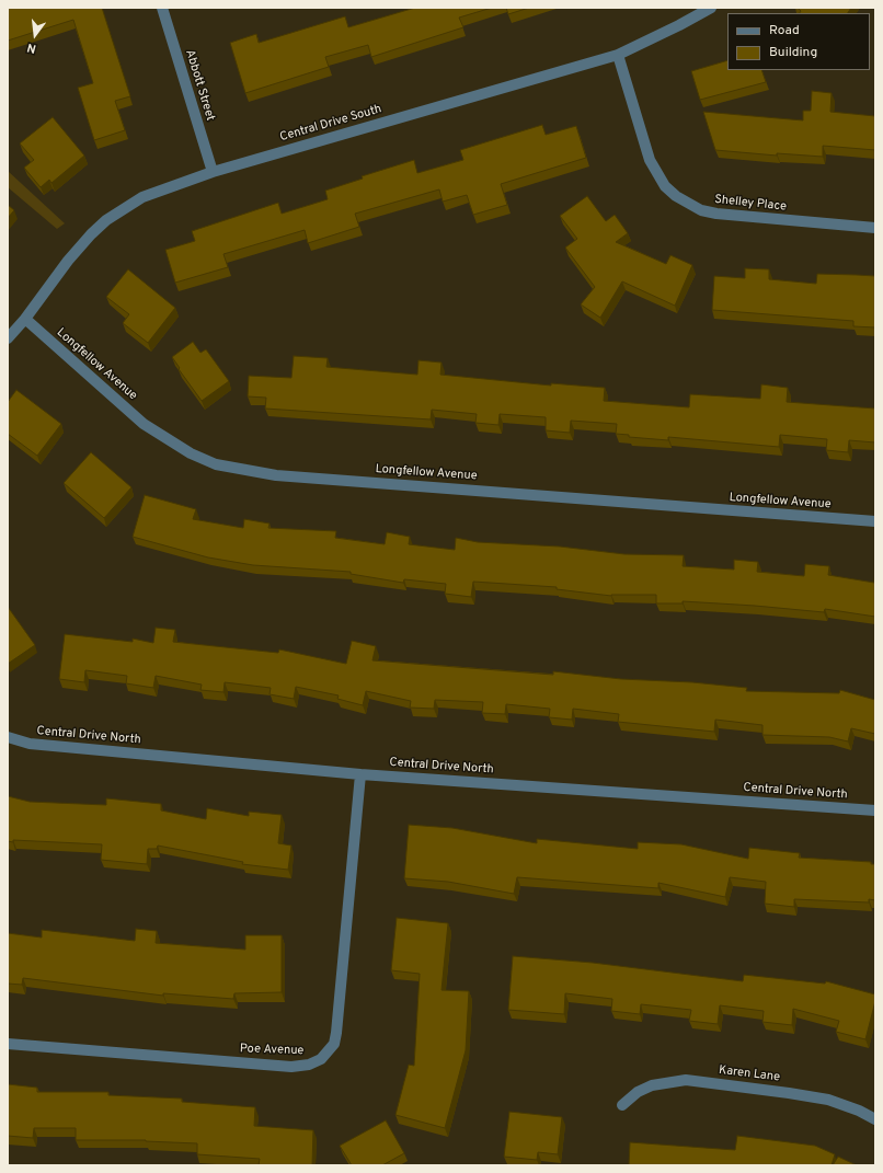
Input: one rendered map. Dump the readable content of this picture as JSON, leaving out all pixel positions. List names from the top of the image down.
{
  "streets": {
    "street": [
      "Abbott Street",
      "Central Drive South",
      "Shelley Place",
      "Longfellow Avenue",
      "Central Drive North",
      "Poe Avenue",
      "Karen Lane"
    ]
  },
  "crossings": [
    ["Abbott Street", "Central Drive South"],
    ["Central Drive South", "Shelley Place"],
    ["Central Drive South", "Longfellow Avenue"],
    ["Central Drive North", "Poe Avenue"]
  ],
  "legend": ["Road", "Building"],
  "north": "bottom"
}
